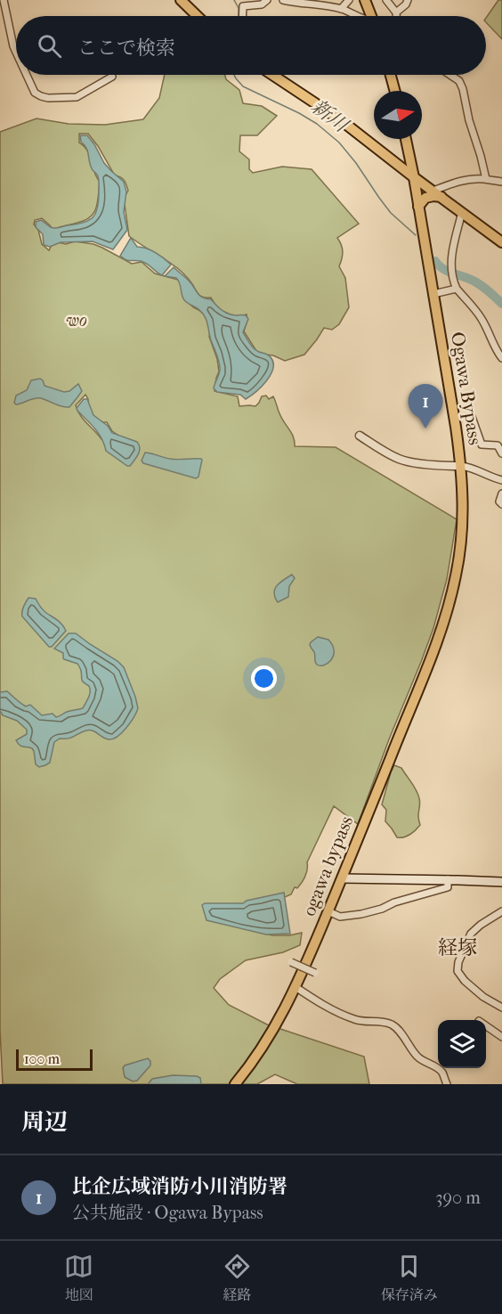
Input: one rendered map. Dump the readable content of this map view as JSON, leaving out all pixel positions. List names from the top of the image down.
{
  "streets": {
    "main road": ["Ogawa Bypass", "ogawa bypass"]
  },
  "crossings": [
    ["Ogawa Bypass", "ogawa bypass"]
  ],
  "districts": ["経塚"],
  "water": ["新川"],
  "parks": ["wo"],
  "scale_bar": "100 m",
  "north": "right",
  "page": {
    "search": "ここで検索",
    "pins": "1",
    "scale": "100 m",
    "heading": "周辺",
    "list": [
      {
        "mark": "1",
        "name": "比企広域消防小川消防署",
        "note": "公共施設 · Ogawa Bypass",
        "value": "390 m"
      }
    ],
    "nav": ["地図", "経路", "保存済み"]
  }
}
